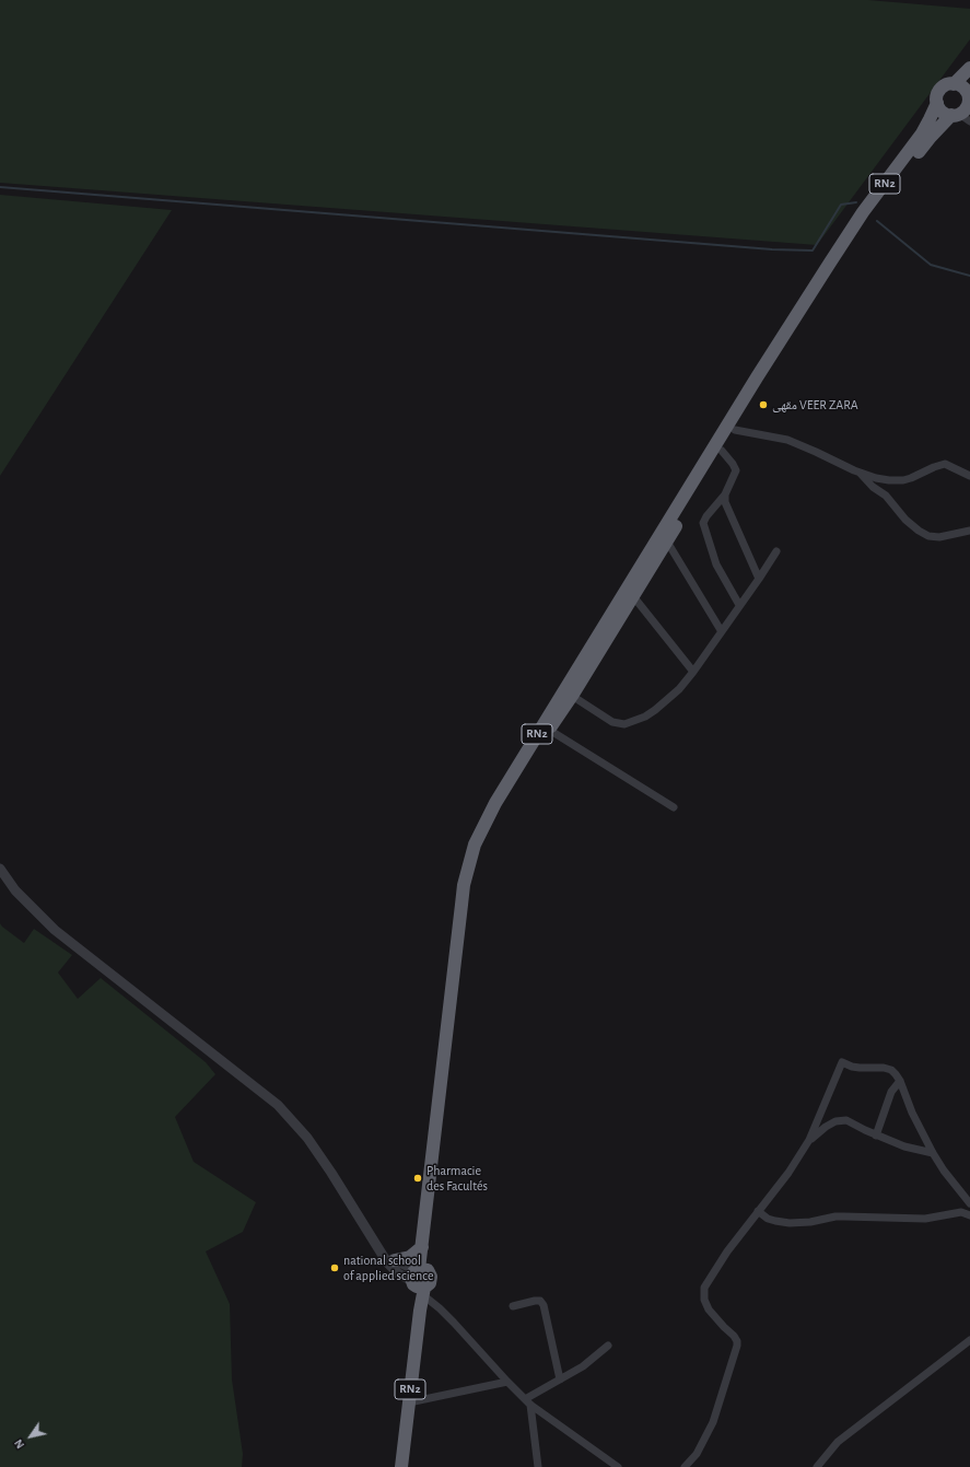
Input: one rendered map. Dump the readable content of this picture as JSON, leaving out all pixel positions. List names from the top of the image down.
{
  "streets": {
    "highway": ["RN2"]
  },
  "places": ["مقهى VEER ZARA", "Pharmacie des Facultés", "national school of applied science"],
  "north": "bottom left"
}
